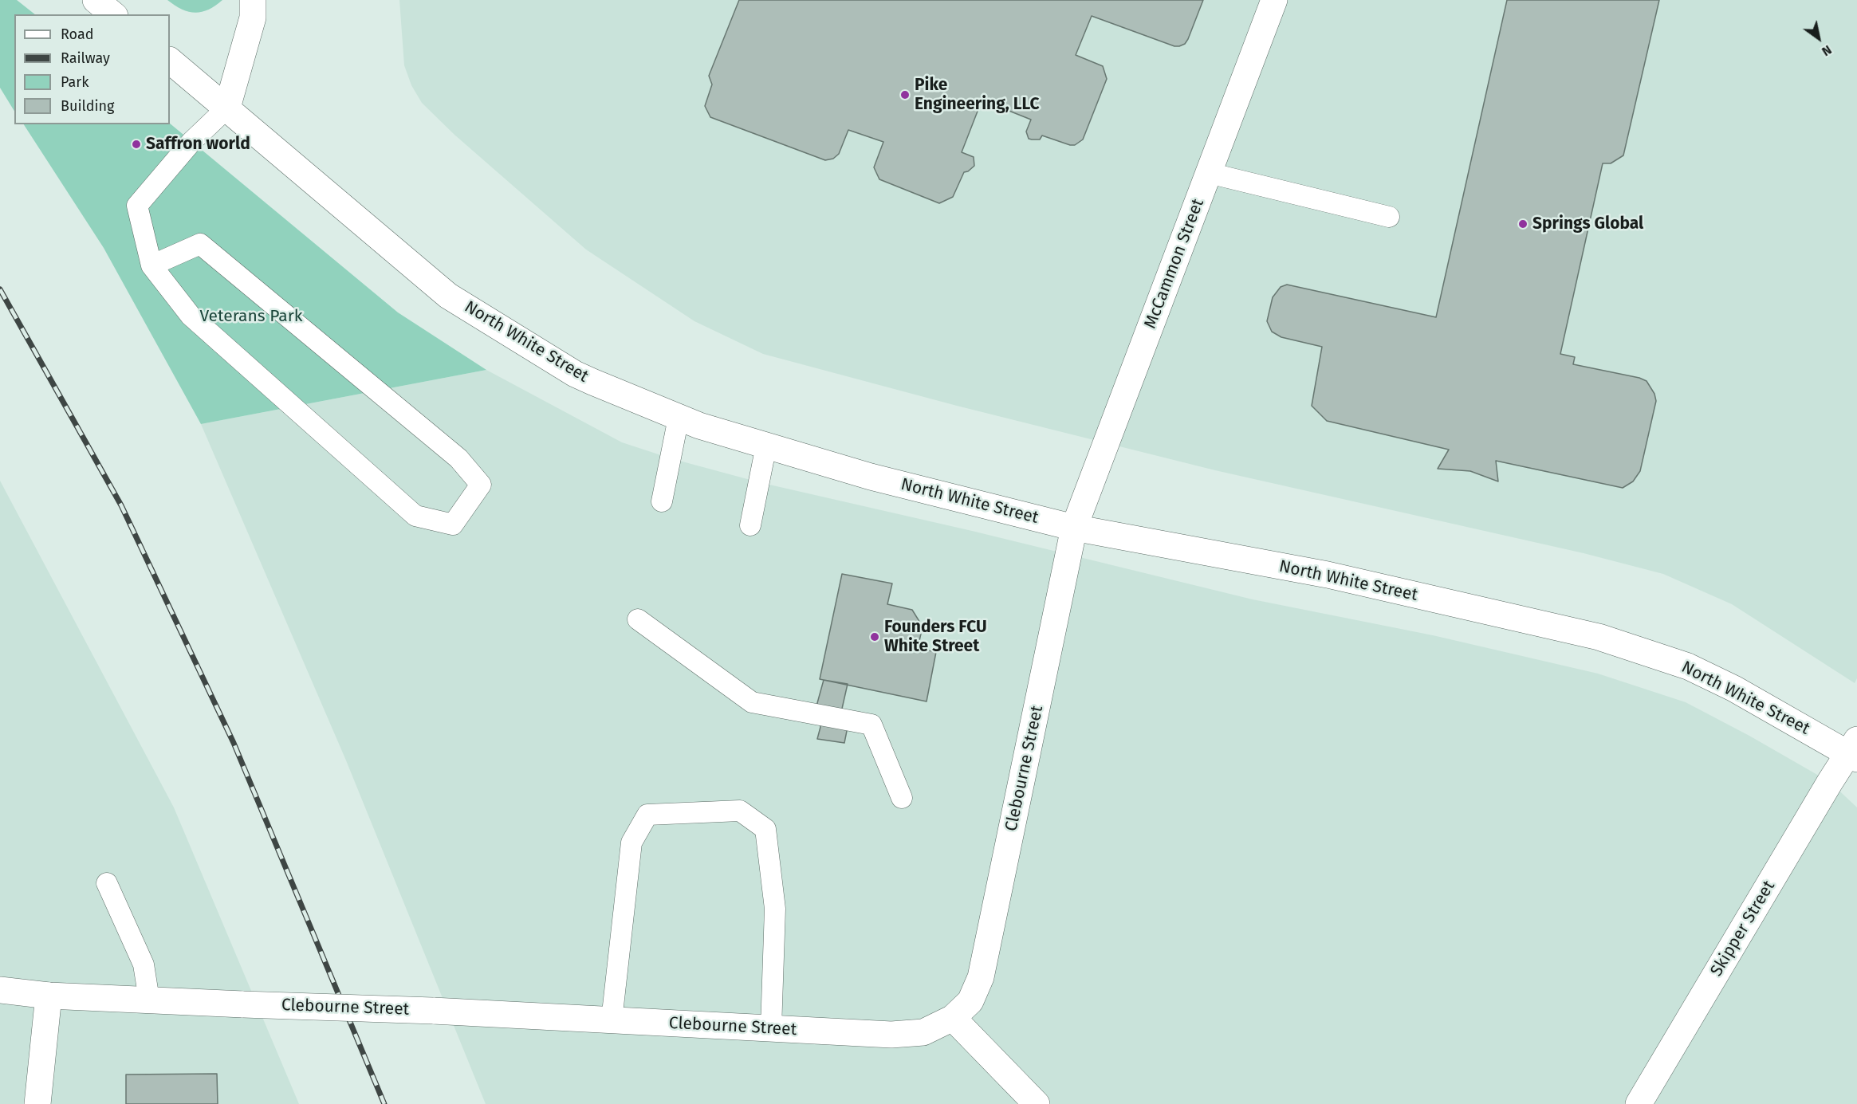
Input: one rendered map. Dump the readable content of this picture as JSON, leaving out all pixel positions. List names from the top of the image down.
{
  "streets": {
    "main road": [
      "McCammon Street",
      "North White Street",
      "Clebourne Street",
      "Skipper Street"
    ]
  },
  "crossings": [
    ["McCammon Street", "North White Street"],
    ["McCammon Street", "Clebourne Street"],
    ["North White Street", "Clebourne Street"],
    ["North White Street", "Skipper Street"]
  ],
  "parks": ["Veterans Park"],
  "places": [
    "Pike Engineering, LLC",
    "Saffron world",
    "Springs Global",
    "Founders FCU White Street"
  ],
  "legend": [
    "Road",
    "Railway",
    "Park",
    "Building"
  ],
  "north": "bottom right"
}
